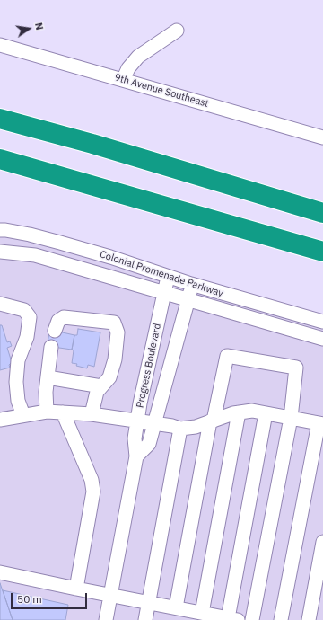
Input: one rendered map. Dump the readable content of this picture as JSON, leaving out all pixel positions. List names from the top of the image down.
{
  "streets": {
    "street": ["9th Avenue Southeast", "Colonial Promenade Parkway", "Progress Boulevard"]
  },
  "crossings": [
    ["Colonial Promenade Parkway", "Progress Boulevard"]
  ],
  "scale_bar": "50 m",
  "north": "right"
}
